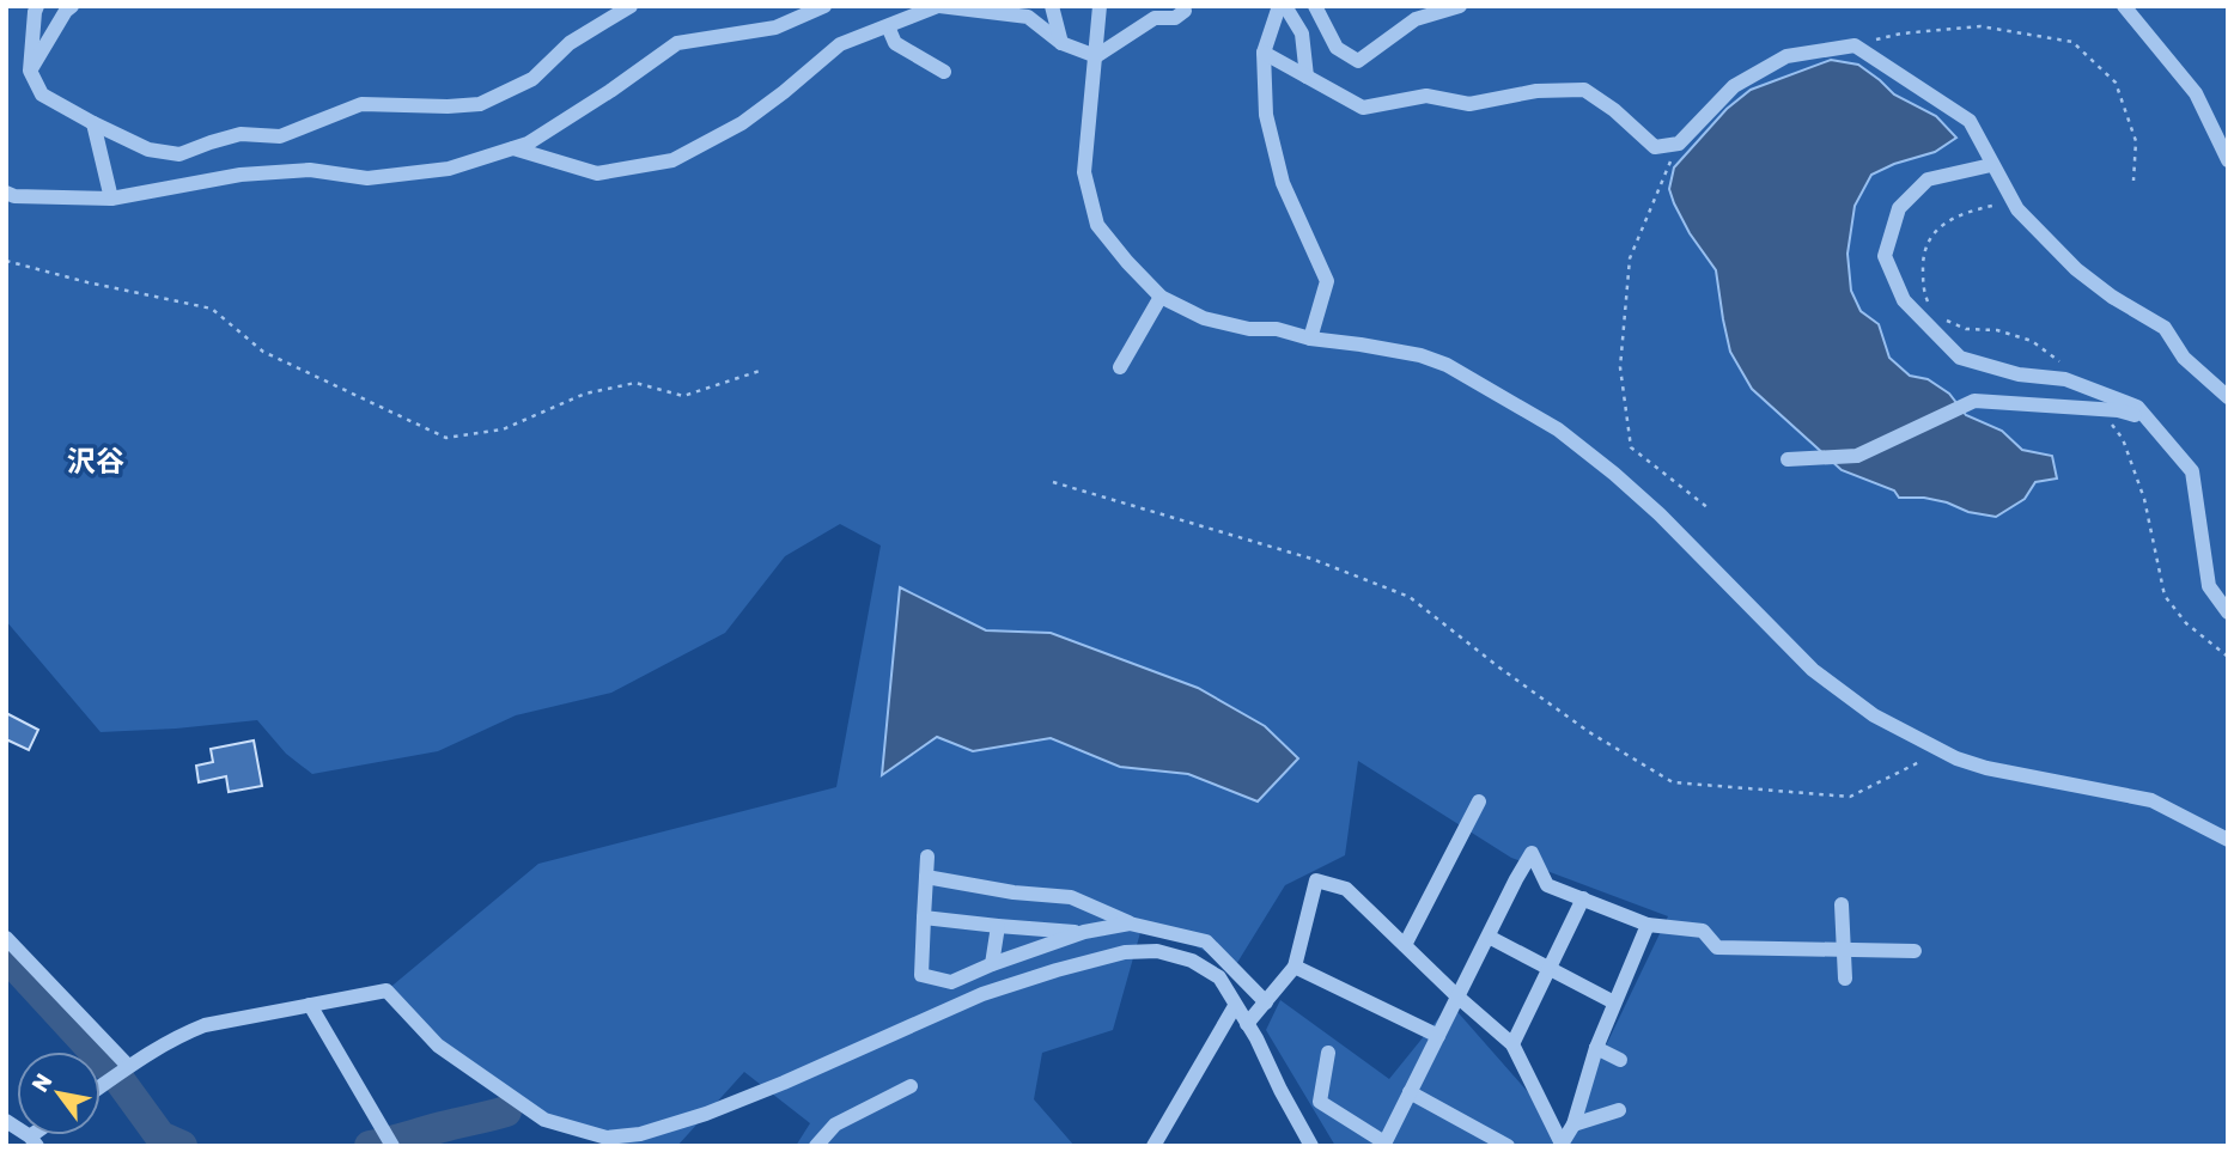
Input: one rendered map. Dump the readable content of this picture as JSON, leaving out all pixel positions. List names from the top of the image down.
{
  "districts": ["沢谷"],
  "north": "top left"
}
